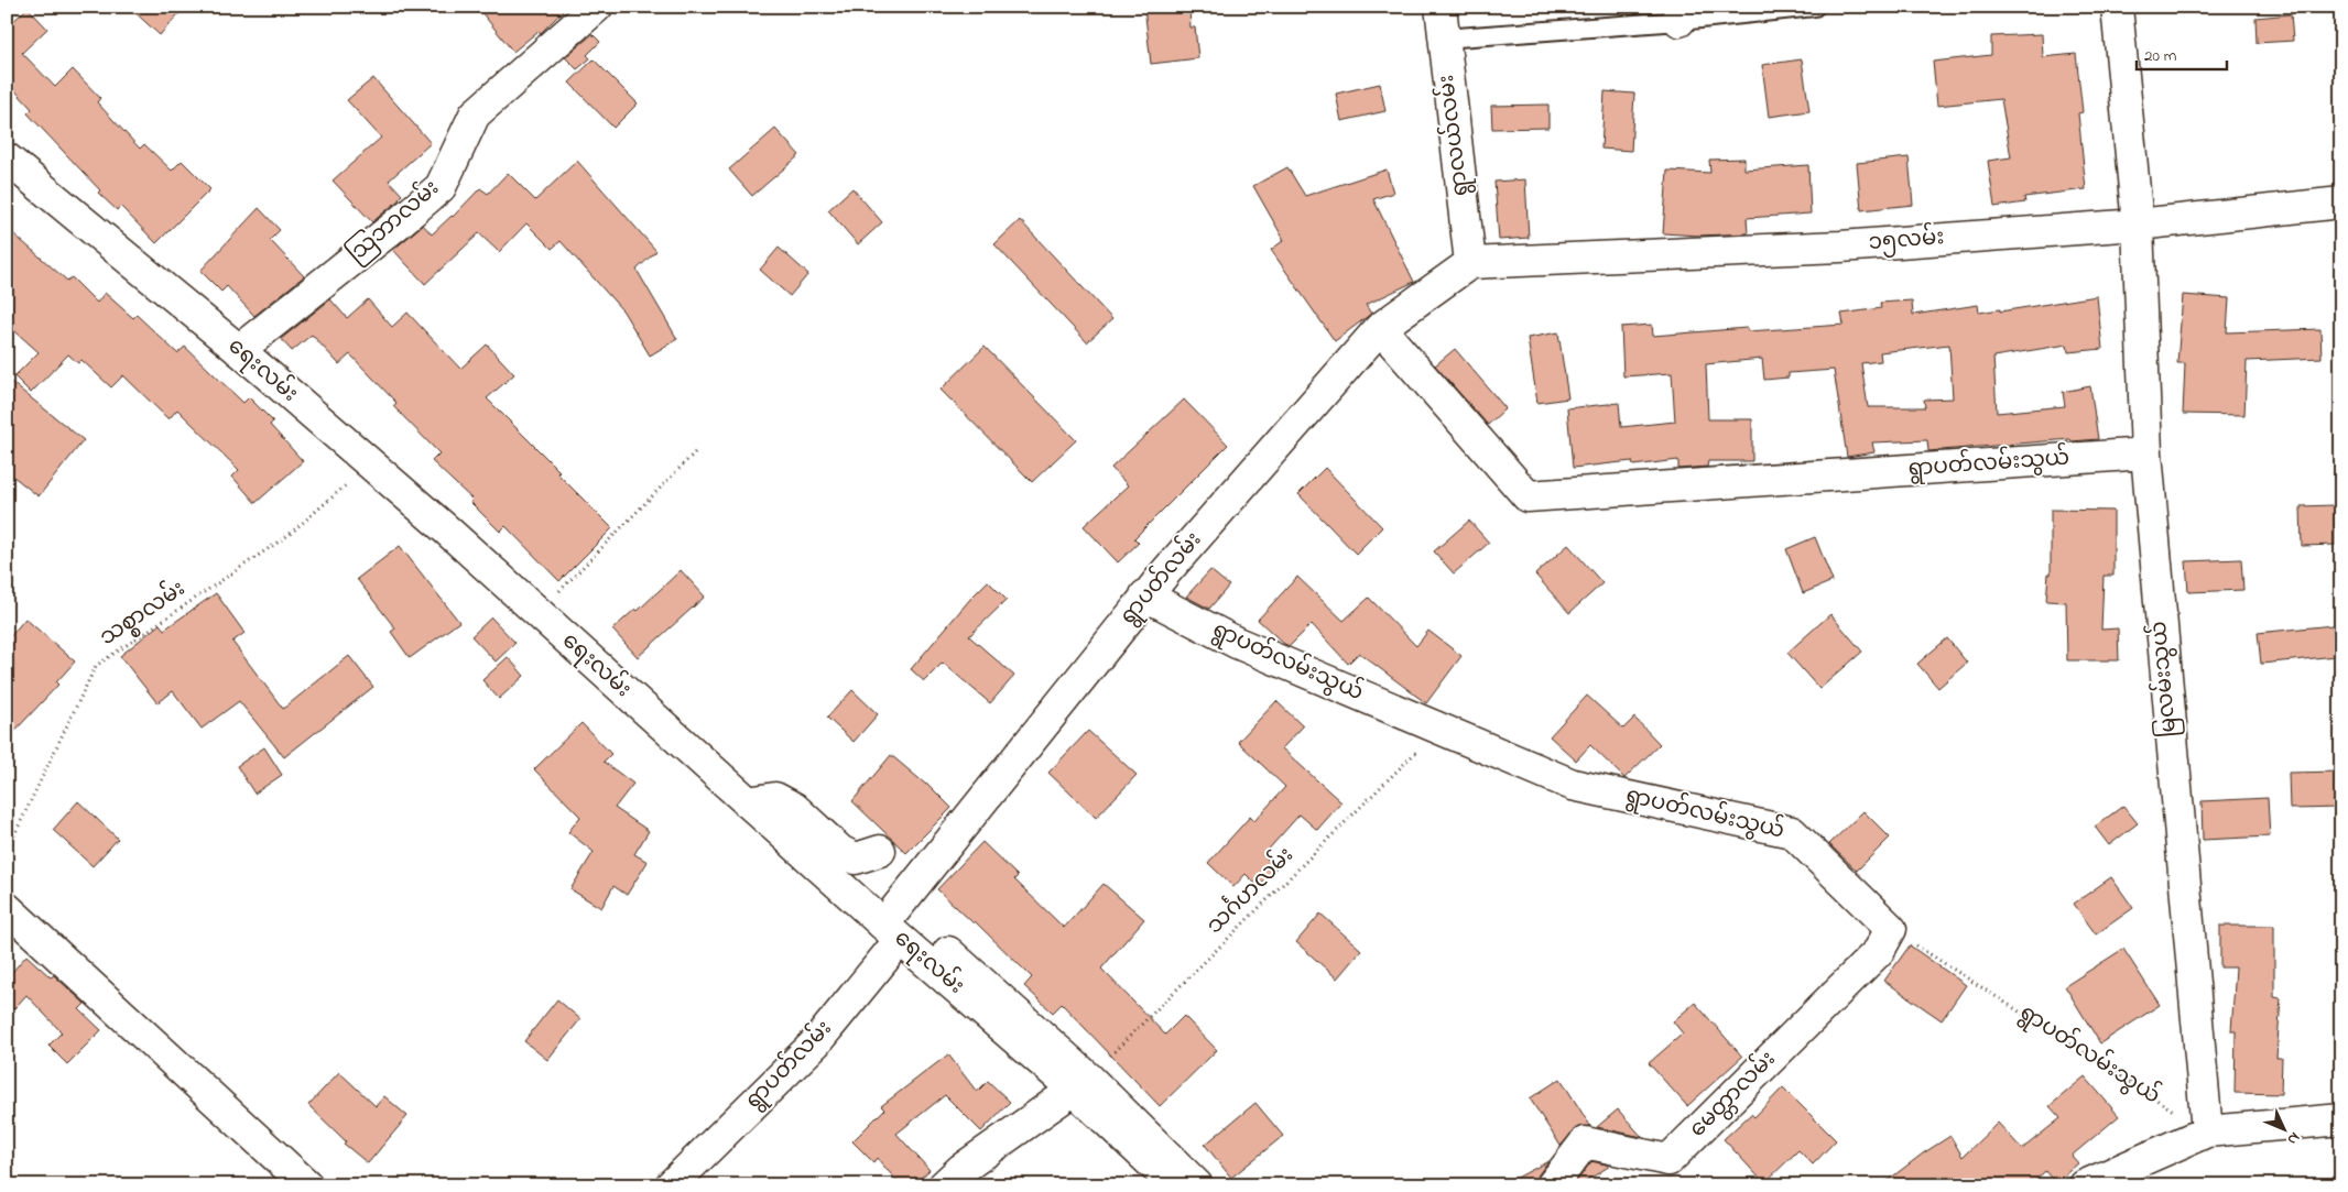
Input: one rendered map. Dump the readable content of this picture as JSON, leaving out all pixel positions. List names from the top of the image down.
{
  "streets": {
    "street": [
      "ရွာလယ်လမ်း",
      "သြဘာလမ်း",
      "၁၅လမ်း",
      "ရေးလမ်း",
      "ရွာပတ်လမ်းသွယ်",
      "ရွာပတ်လမ်း",
      "မြလမ်းသွယ်",
      "မေတ္တာလမ်း"
    ],
    "path": ["သစ္စာလမ်း", "သင်္ဂဟလမ်း"]
  },
  "crossings": [
    ["ရွာလယ်လမ်း", "၁၅လမ်း"],
    ["ရွာလယ်လမ်း", "ရွာပတ်လမ်း"],
    ["သြဘာလမ်း", "ရေးလမ်း"],
    ["၁၅လမ်း", "ရွာပတ်လမ်း"],
    ["၁၅လမ်း", "မြလမ်းသွယ်"],
    ["ရေးလမ်း", "ရွာပတ်လမ်း"],
    ["ရေးလမ်း", "သစ္စာလမ်း"],
    ["ရေးလမ်း", "သင်္ဂဟလမ်း"],
    ["ရွာပတ်လမ်းသွယ်", "ရွာပတ်လမ်း"],
    ["ရွာပတ်လမ်းသွယ်", "မြလမ်းသွယ်"],
    ["ရွာပတ်လမ်းသွယ်", "သင်္ဂဟလမ်း"],
    ["ရွာပတ်လမ်းသွယ်", "မေတ္တာလမ်း"]
  ],
  "scale_bar": "20 m",
  "north": "bottom right"
}
